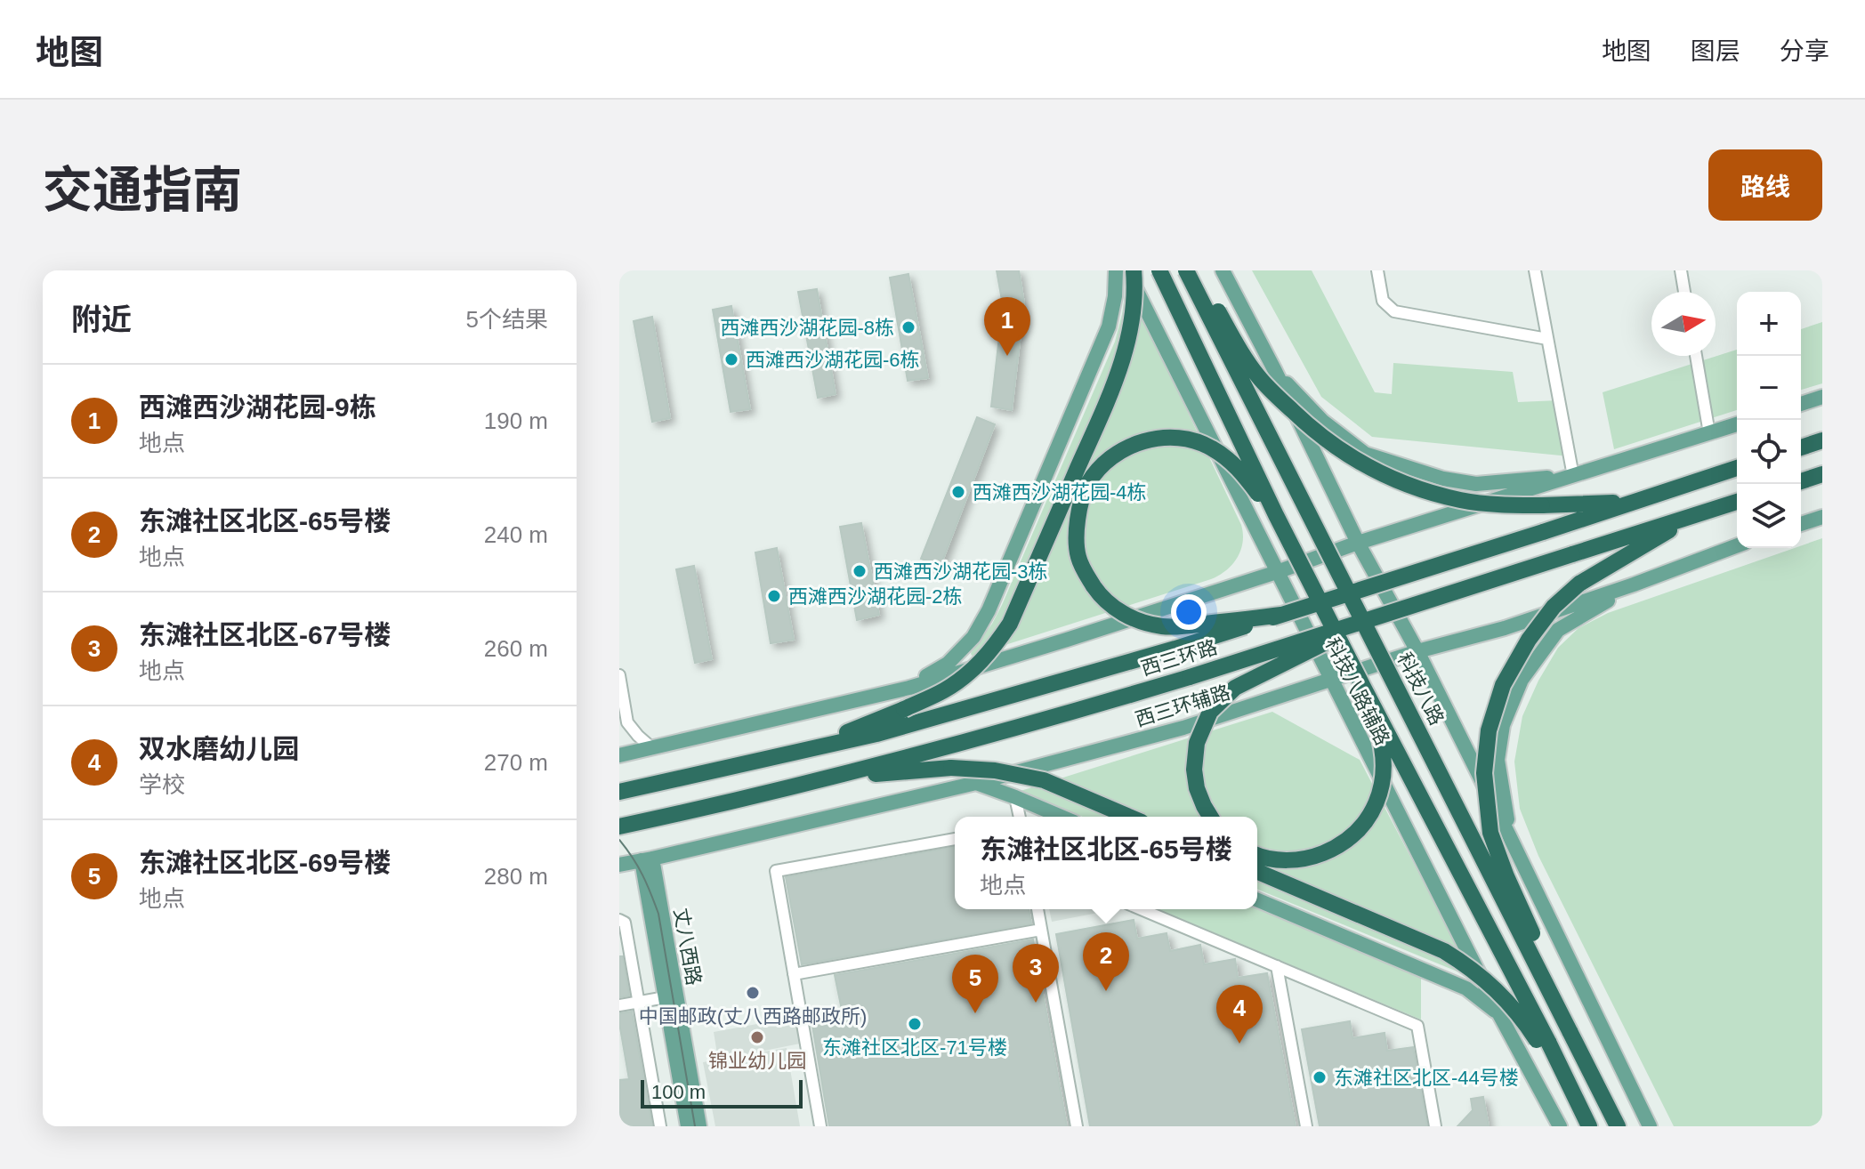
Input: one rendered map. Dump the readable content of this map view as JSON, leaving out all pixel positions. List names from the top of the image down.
{
  "streets": {
    "highway": ["西三环路", "科技八路"],
    "main road": ["科技八路辅路", "西三环辅路", "丈八西路"]
  },
  "crossings": [
    ["科技八路辅路", "西三环辅路"],
    ["西三环辅路", "丈八西路"]
  ],
  "places": [
    "西滩西沙湖花园-8栋",
    "西滩西沙湖花园-6栋",
    "西滩西沙湖花园-4栋",
    "西滩西沙湖花园-3栋",
    "西滩西沙湖花园-2栋",
    "中国邮政(丈八西路邮政所)",
    "东滩社区北区-71号楼",
    "锦业幼儿园",
    "东滩社区北区-44号楼"
  ],
  "scale_bar": "100 m",
  "north": "right",
  "page": {
    "header": "地图",
    "nav": ["地图", "图层", "分享"],
    "title": "交通指南",
    "buttons": "路线",
    "heading": ["附近", "5个结果"],
    "map_buttons": ["+", "−"],
    "pins": [
      "1",
      "2",
      "3",
      "5",
      "4"
    ],
    "list": [
      {
        "mark": "1",
        "name": "西滩西沙湖花园-9栋",
        "note": "地点",
        "value": "190 m"
      },
      {
        "mark": "2",
        "name": "东滩社区北区-65号楼",
        "note": "地点",
        "value": "240 m"
      },
      {
        "mark": "3",
        "name": "东滩社区北区-67号楼",
        "note": "地点",
        "value": "260 m"
      },
      {
        "mark": "4",
        "name": "双水磨幼儿园",
        "note": "学校",
        "value": "270 m"
      },
      {
        "mark": "5",
        "name": "东滩社区北区-69号楼",
        "note": "地点",
        "value": "280 m"
      }
    ],
    "popup": ["东滩社区北区-65号楼", "地点"],
    "scale": "100 m"
  }
}
